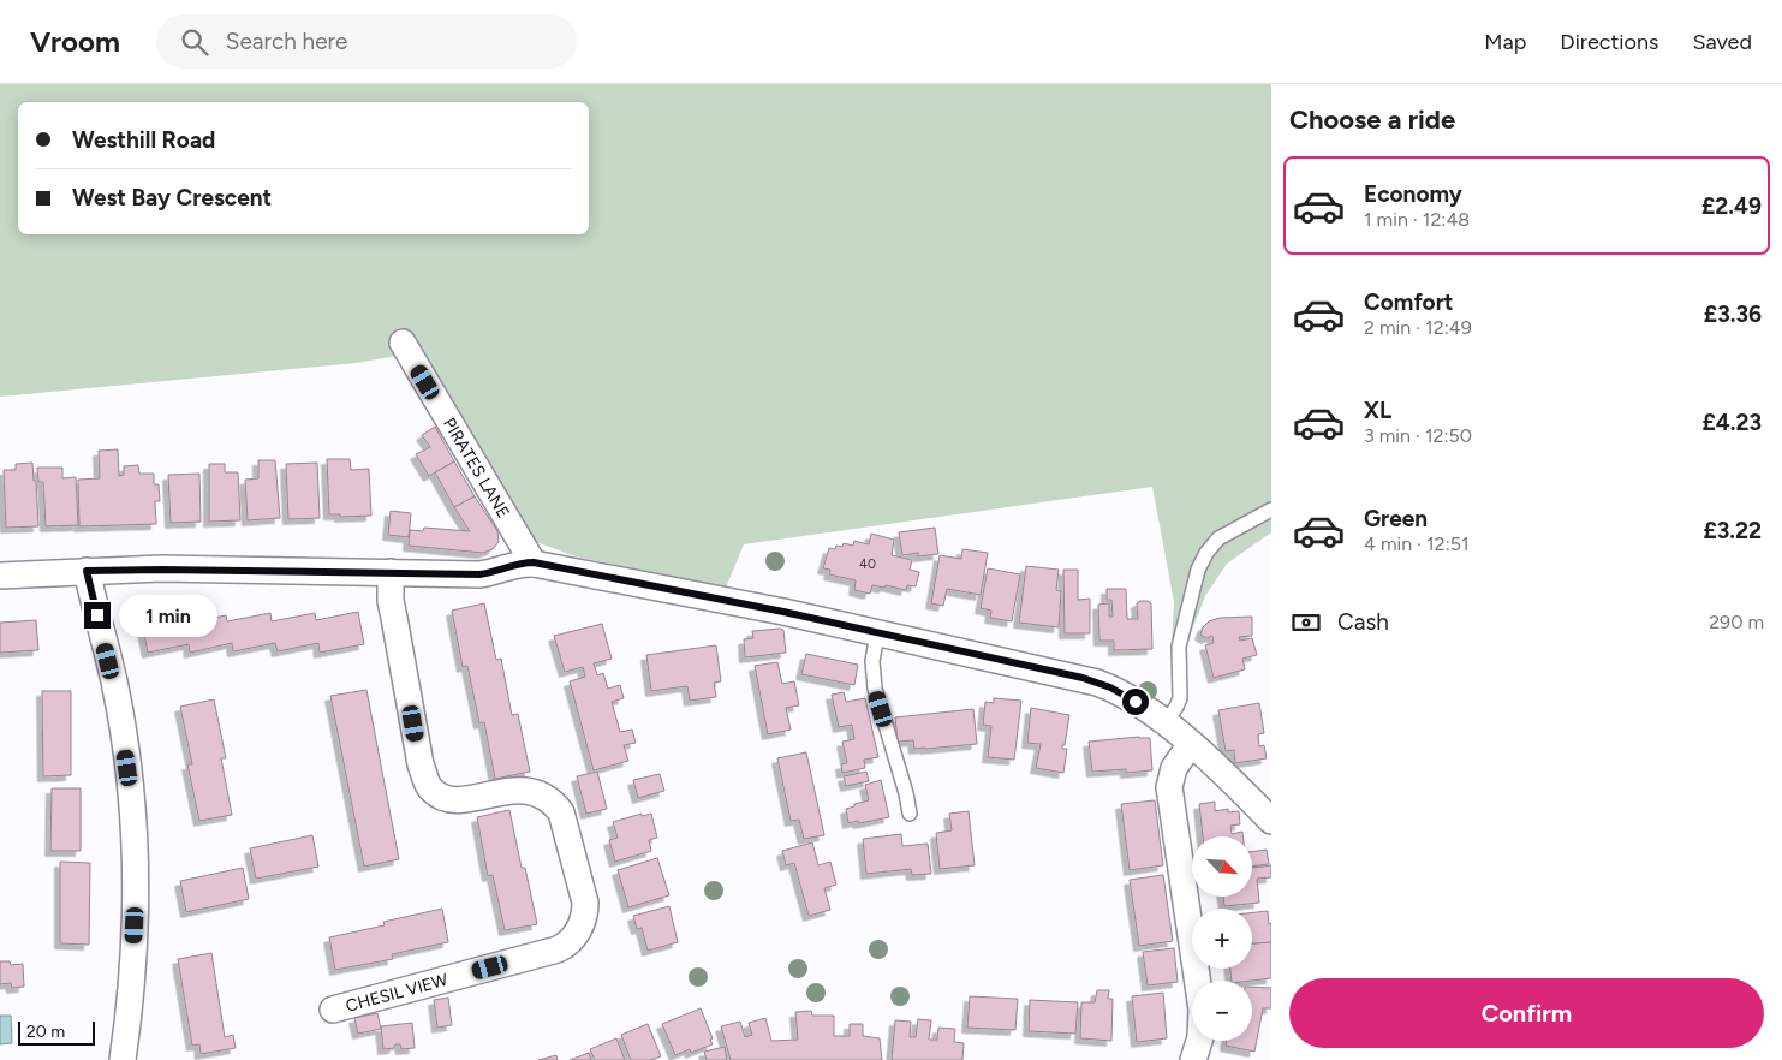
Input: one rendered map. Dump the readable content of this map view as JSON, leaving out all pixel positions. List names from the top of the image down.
{
  "streets": {
    "street": ["PIRATES LANE", "CHESIL VIEW"]
  },
  "house_numbers": ["40"],
  "scale_bar": "20 m",
  "north": "bottom right",
  "page": {
    "header": "Vroom",
    "search": "Search here",
    "nav": ["Map", "Directions", "Saved"],
    "heading": "Choose a ride",
    "banner": ["Westhill Road", "West Bay Crescent"],
    "list": [
      {
        "name": "Economy",
        "note": "1 min · 12:48",
        "value": "£2.49"
      },
      {
        "name": "Comfort",
        "note": "2 min · 12:49",
        "value": "£3.36"
      },
      {
        "name": "XL",
        "note": "3 min · 12:50",
        "value": "£4.23"
      },
      {
        "name": "Green",
        "note": "4 min · 12:51",
        "value": "£3.22"
      }
    ],
    "pay": ["Cash", "290 m"],
    "bubble": "1 min",
    "map_buttons": ["+", "−"],
    "buttons": "Confirm",
    "scale": "20 m"
  }
}
